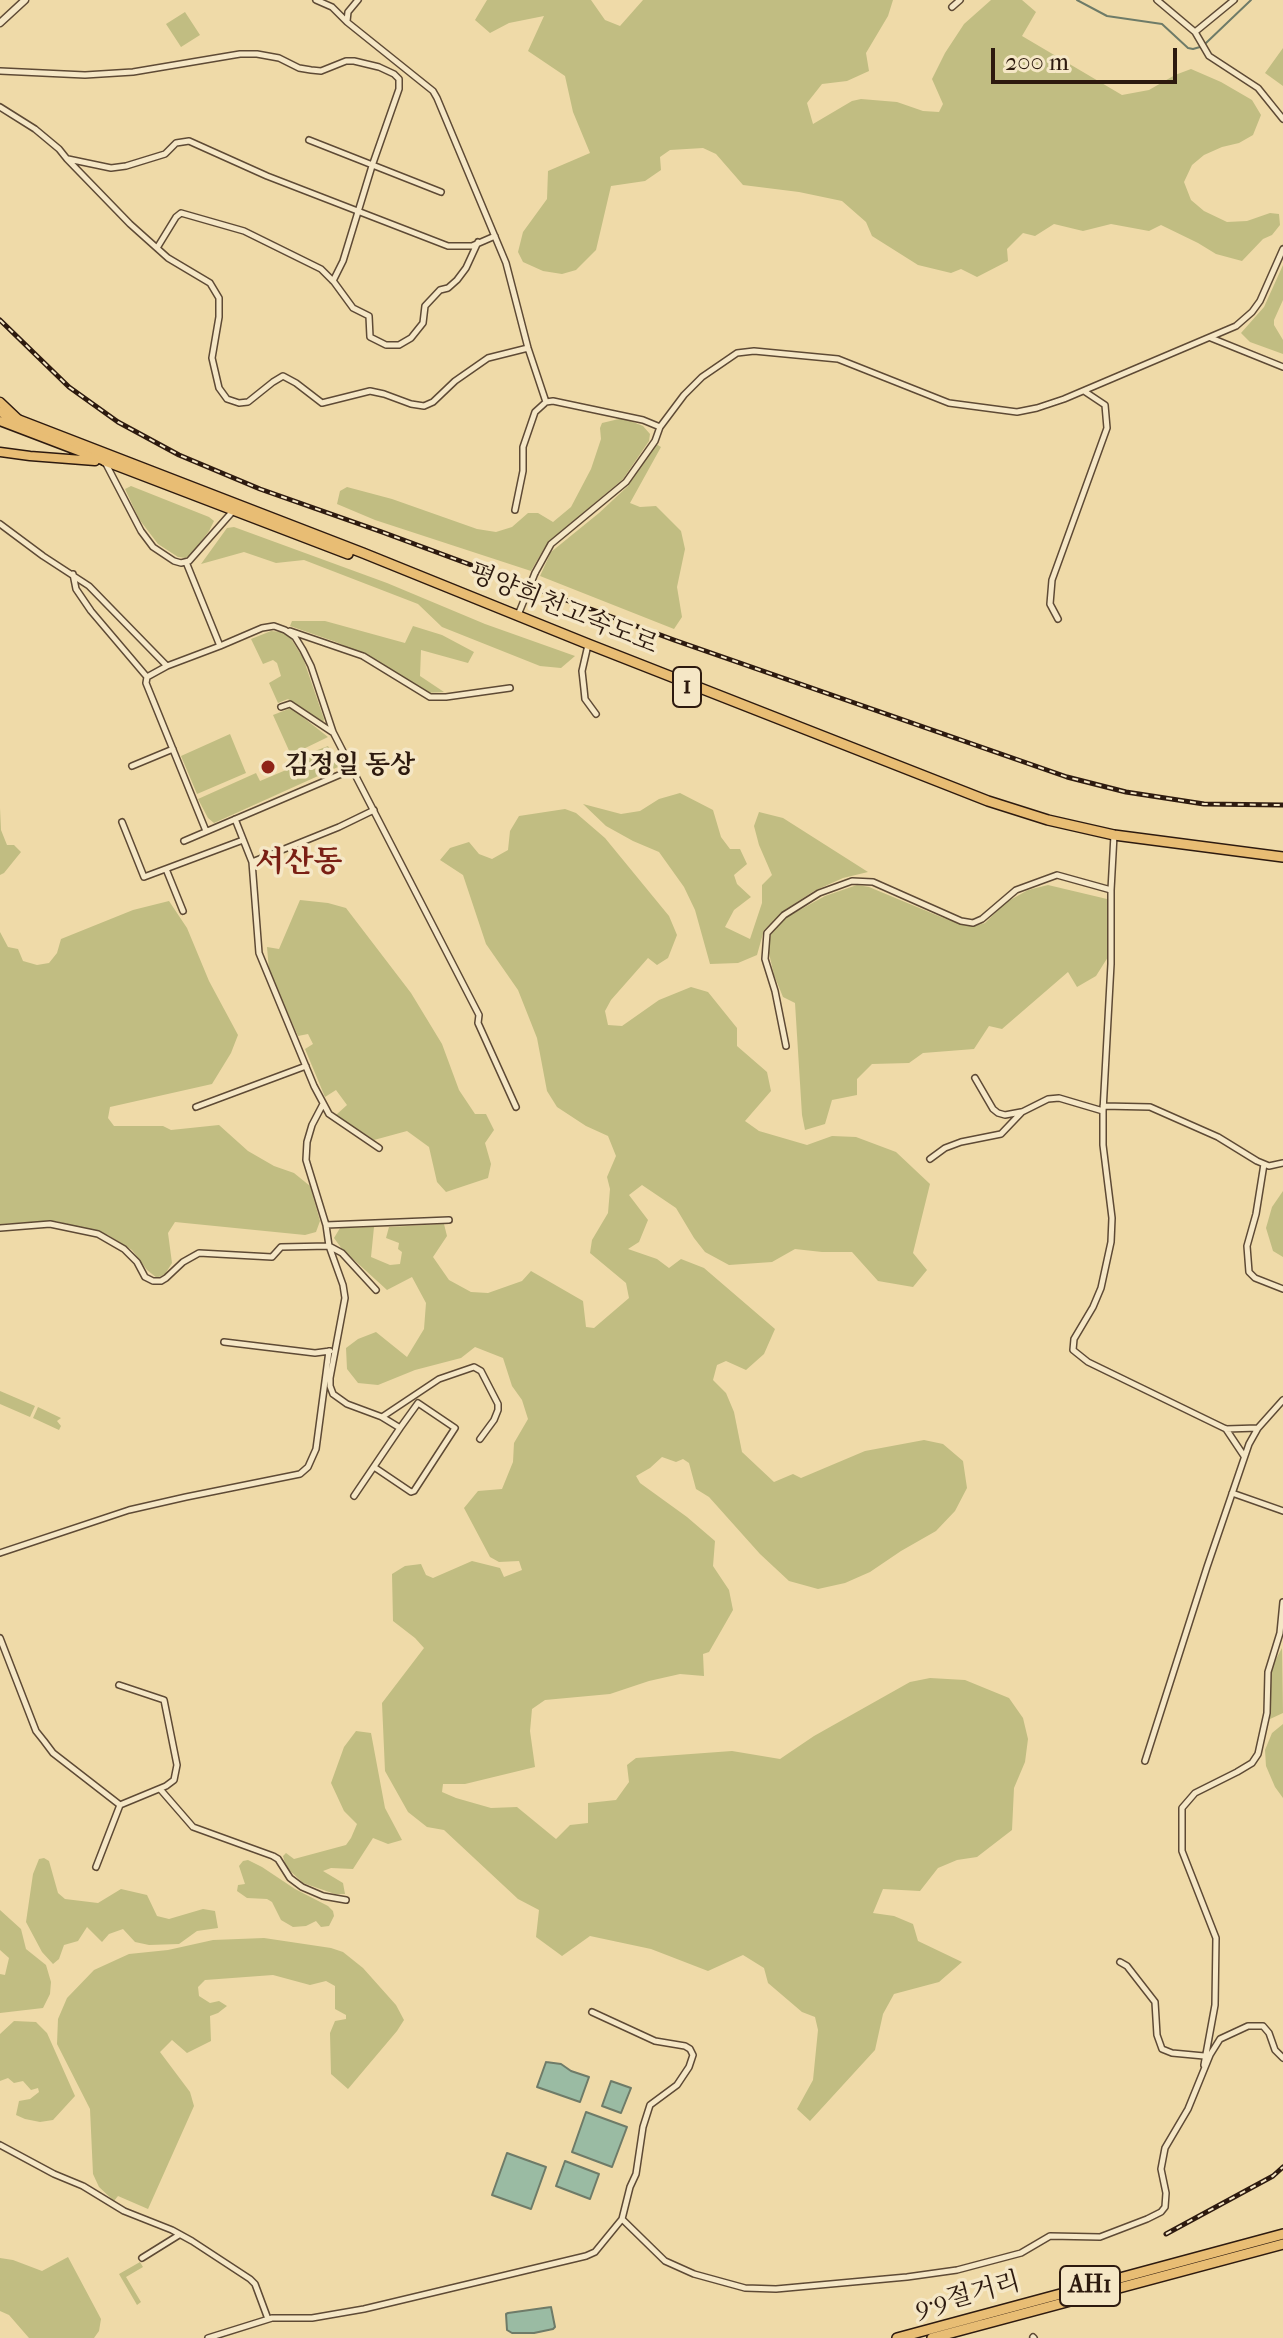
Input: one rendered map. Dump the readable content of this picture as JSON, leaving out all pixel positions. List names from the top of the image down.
{
  "streets": {
    "highway": [
      "평양희천고속도로",
      "1",
      "AH1",
      "9·9절거리"
    ]
  },
  "crossings": [
    ["평양희천고속도로", "1"]
  ],
  "districts": ["서산동"],
  "places": ["김정일 동상"],
  "scale_bar": "200 m"
}
